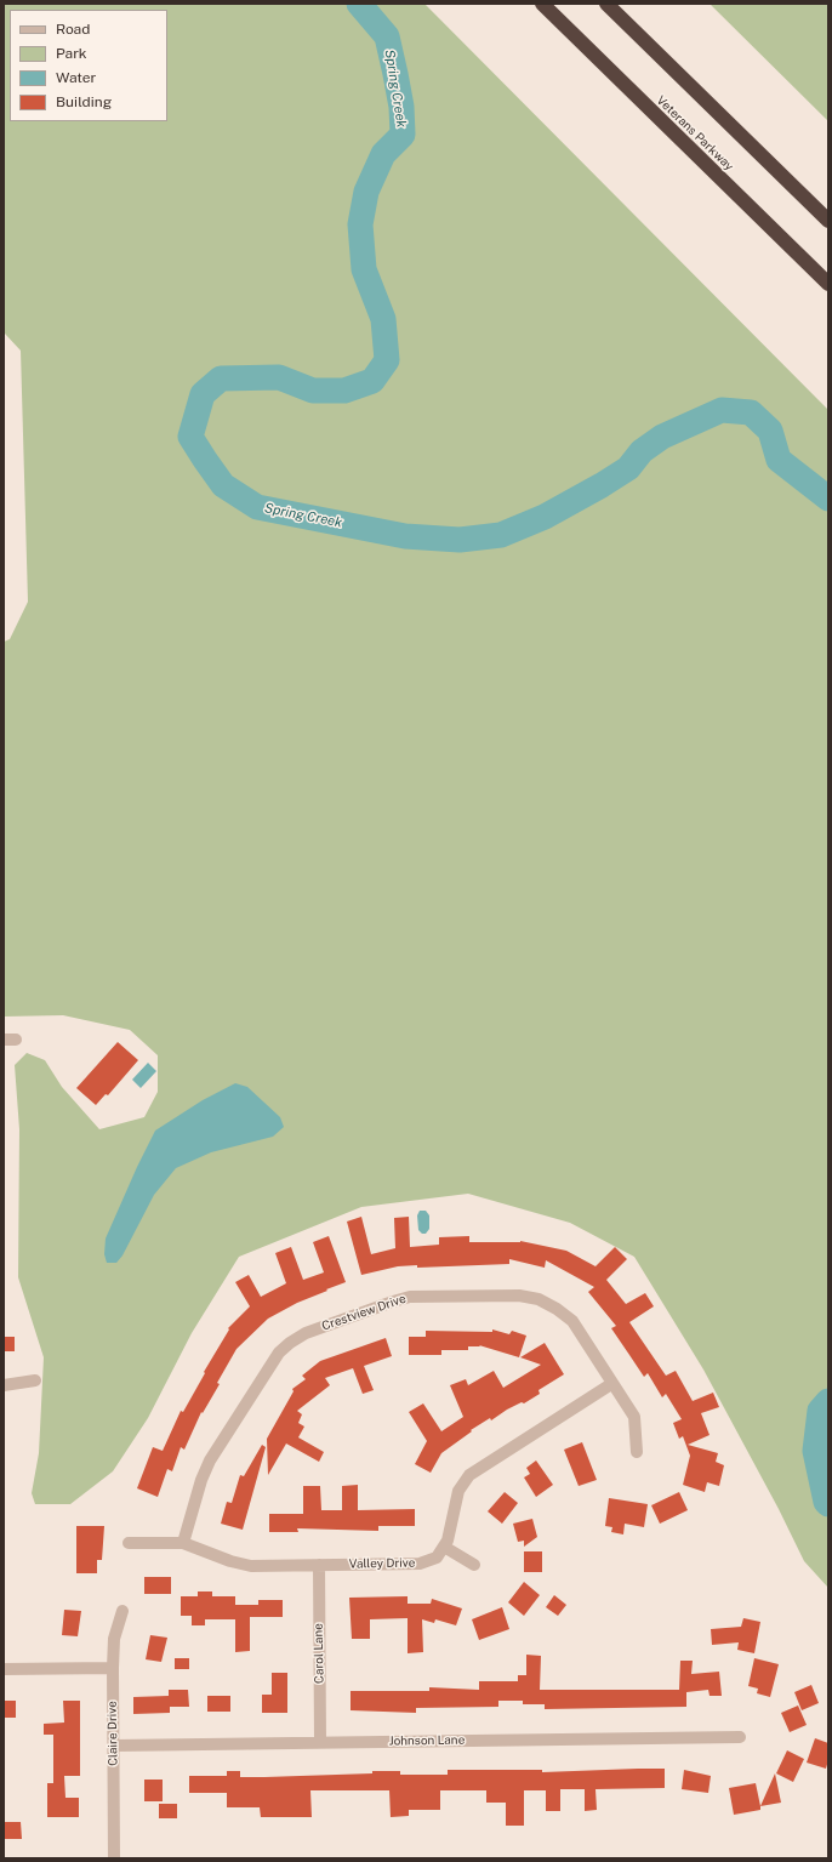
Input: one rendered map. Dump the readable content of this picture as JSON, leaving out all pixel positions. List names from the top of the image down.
{
  "streets": {
    "highway": ["Veterans Parkway"],
    "street": [
      "Crestview Drive",
      "Valley Drive",
      "Carol Lane",
      "Claire Drive",
      "Johnson Lane"
    ]
  },
  "crossings": [
    ["Crestview Drive", "Valley Drive"],
    ["Valley Drive", "Carol Lane"],
    ["Carol Lane", "Johnson Lane"],
    ["Claire Drive", "Johnson Lane"]
  ],
  "water": ["Spring Creek"],
  "legend": [
    "Road",
    "Park",
    "Water",
    "Building"
  ]
}
